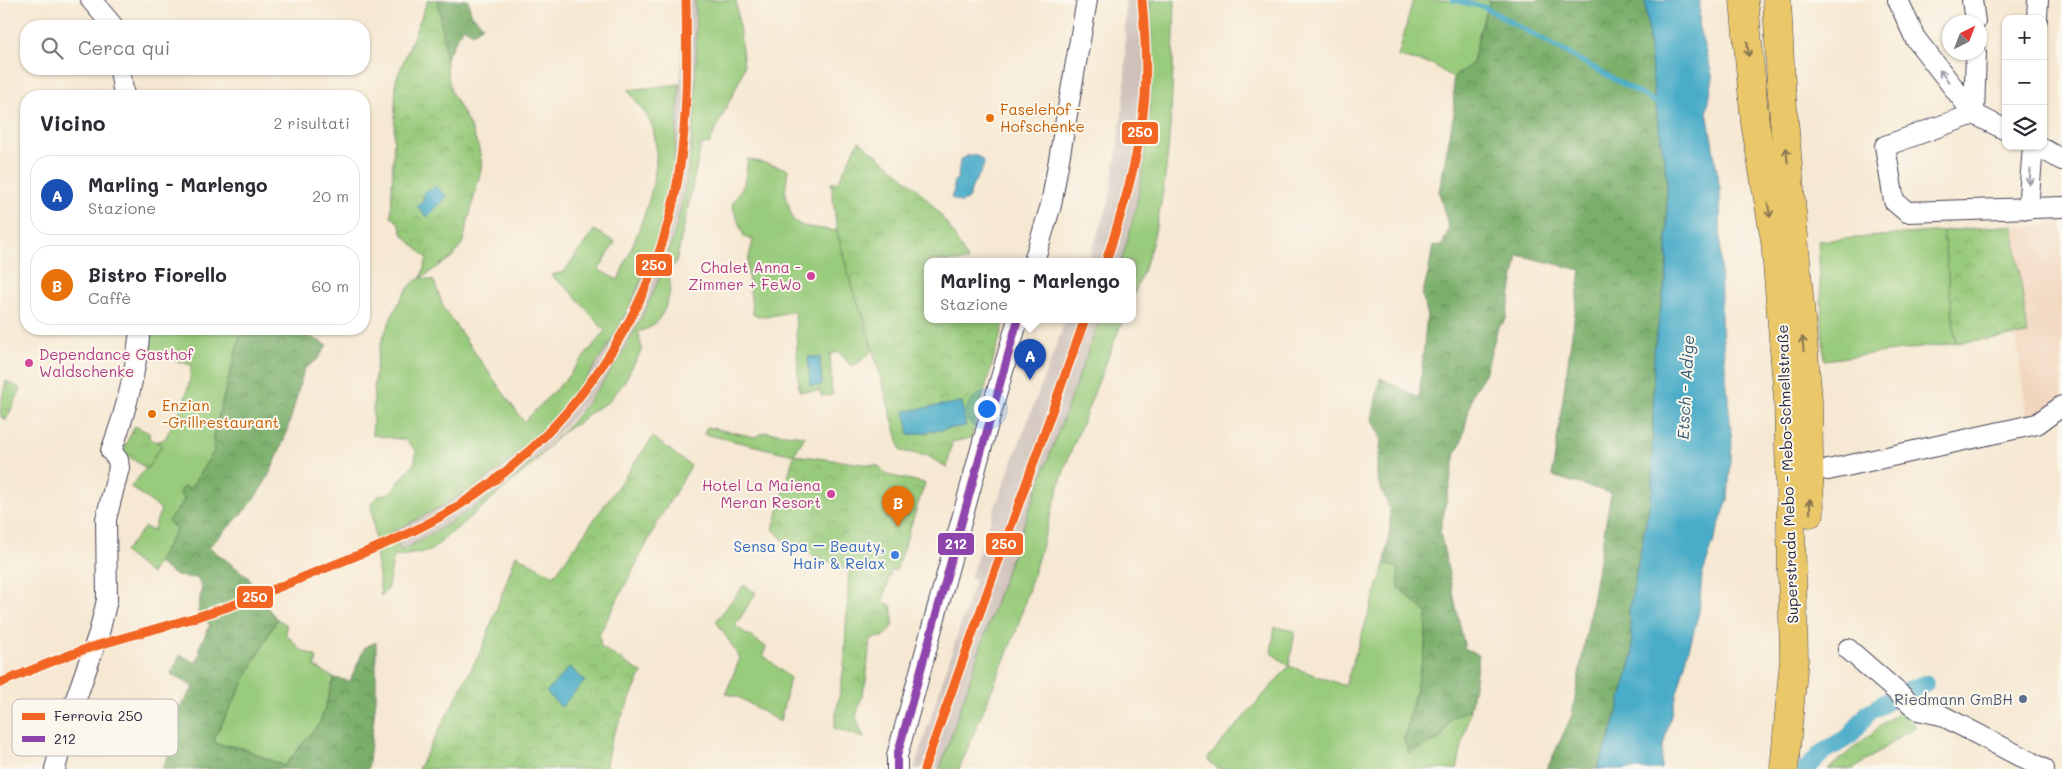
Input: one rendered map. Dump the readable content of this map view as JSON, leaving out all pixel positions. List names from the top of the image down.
{
  "streets": {
    "highway": ["Superstrada Mebo - Mebo-Schnellstraße"]
  },
  "water": ["Etsch - Adige"],
  "places": [
    "Faselehof - Hofschenke",
    "Chalet Anna - Zimmer + FeWo",
    "Dependance Gasthof Waldschenke",
    "Enzian -Grillrestaurant",
    "Hotel La Maiena Meran Resort",
    "Sensa Spa – Beauty, Hair & Relax",
    "Riedmann GmBH"
  ],
  "lines": ["rail line 250", "transit line 212"],
  "legend": ["Ferrovia 250", "212"],
  "north": "top right",
  "page": {
    "map_buttons": ["+", "−"],
    "search": "Cerca qui",
    "heading": ["Vicino", "2 risultati"],
    "list": [
      {
        "mark": "A",
        "name": "Marling - Marlengo",
        "note": "Stazione",
        "value": "20 m"
      },
      {
        "mark": "B",
        "name": "Bistro Fiorello",
        "note": "Caffè",
        "value": "60 m"
      }
    ],
    "popup": ["Marling - Marlengo", "Stazione"],
    "pins": ["A", "B"]
  }
}
